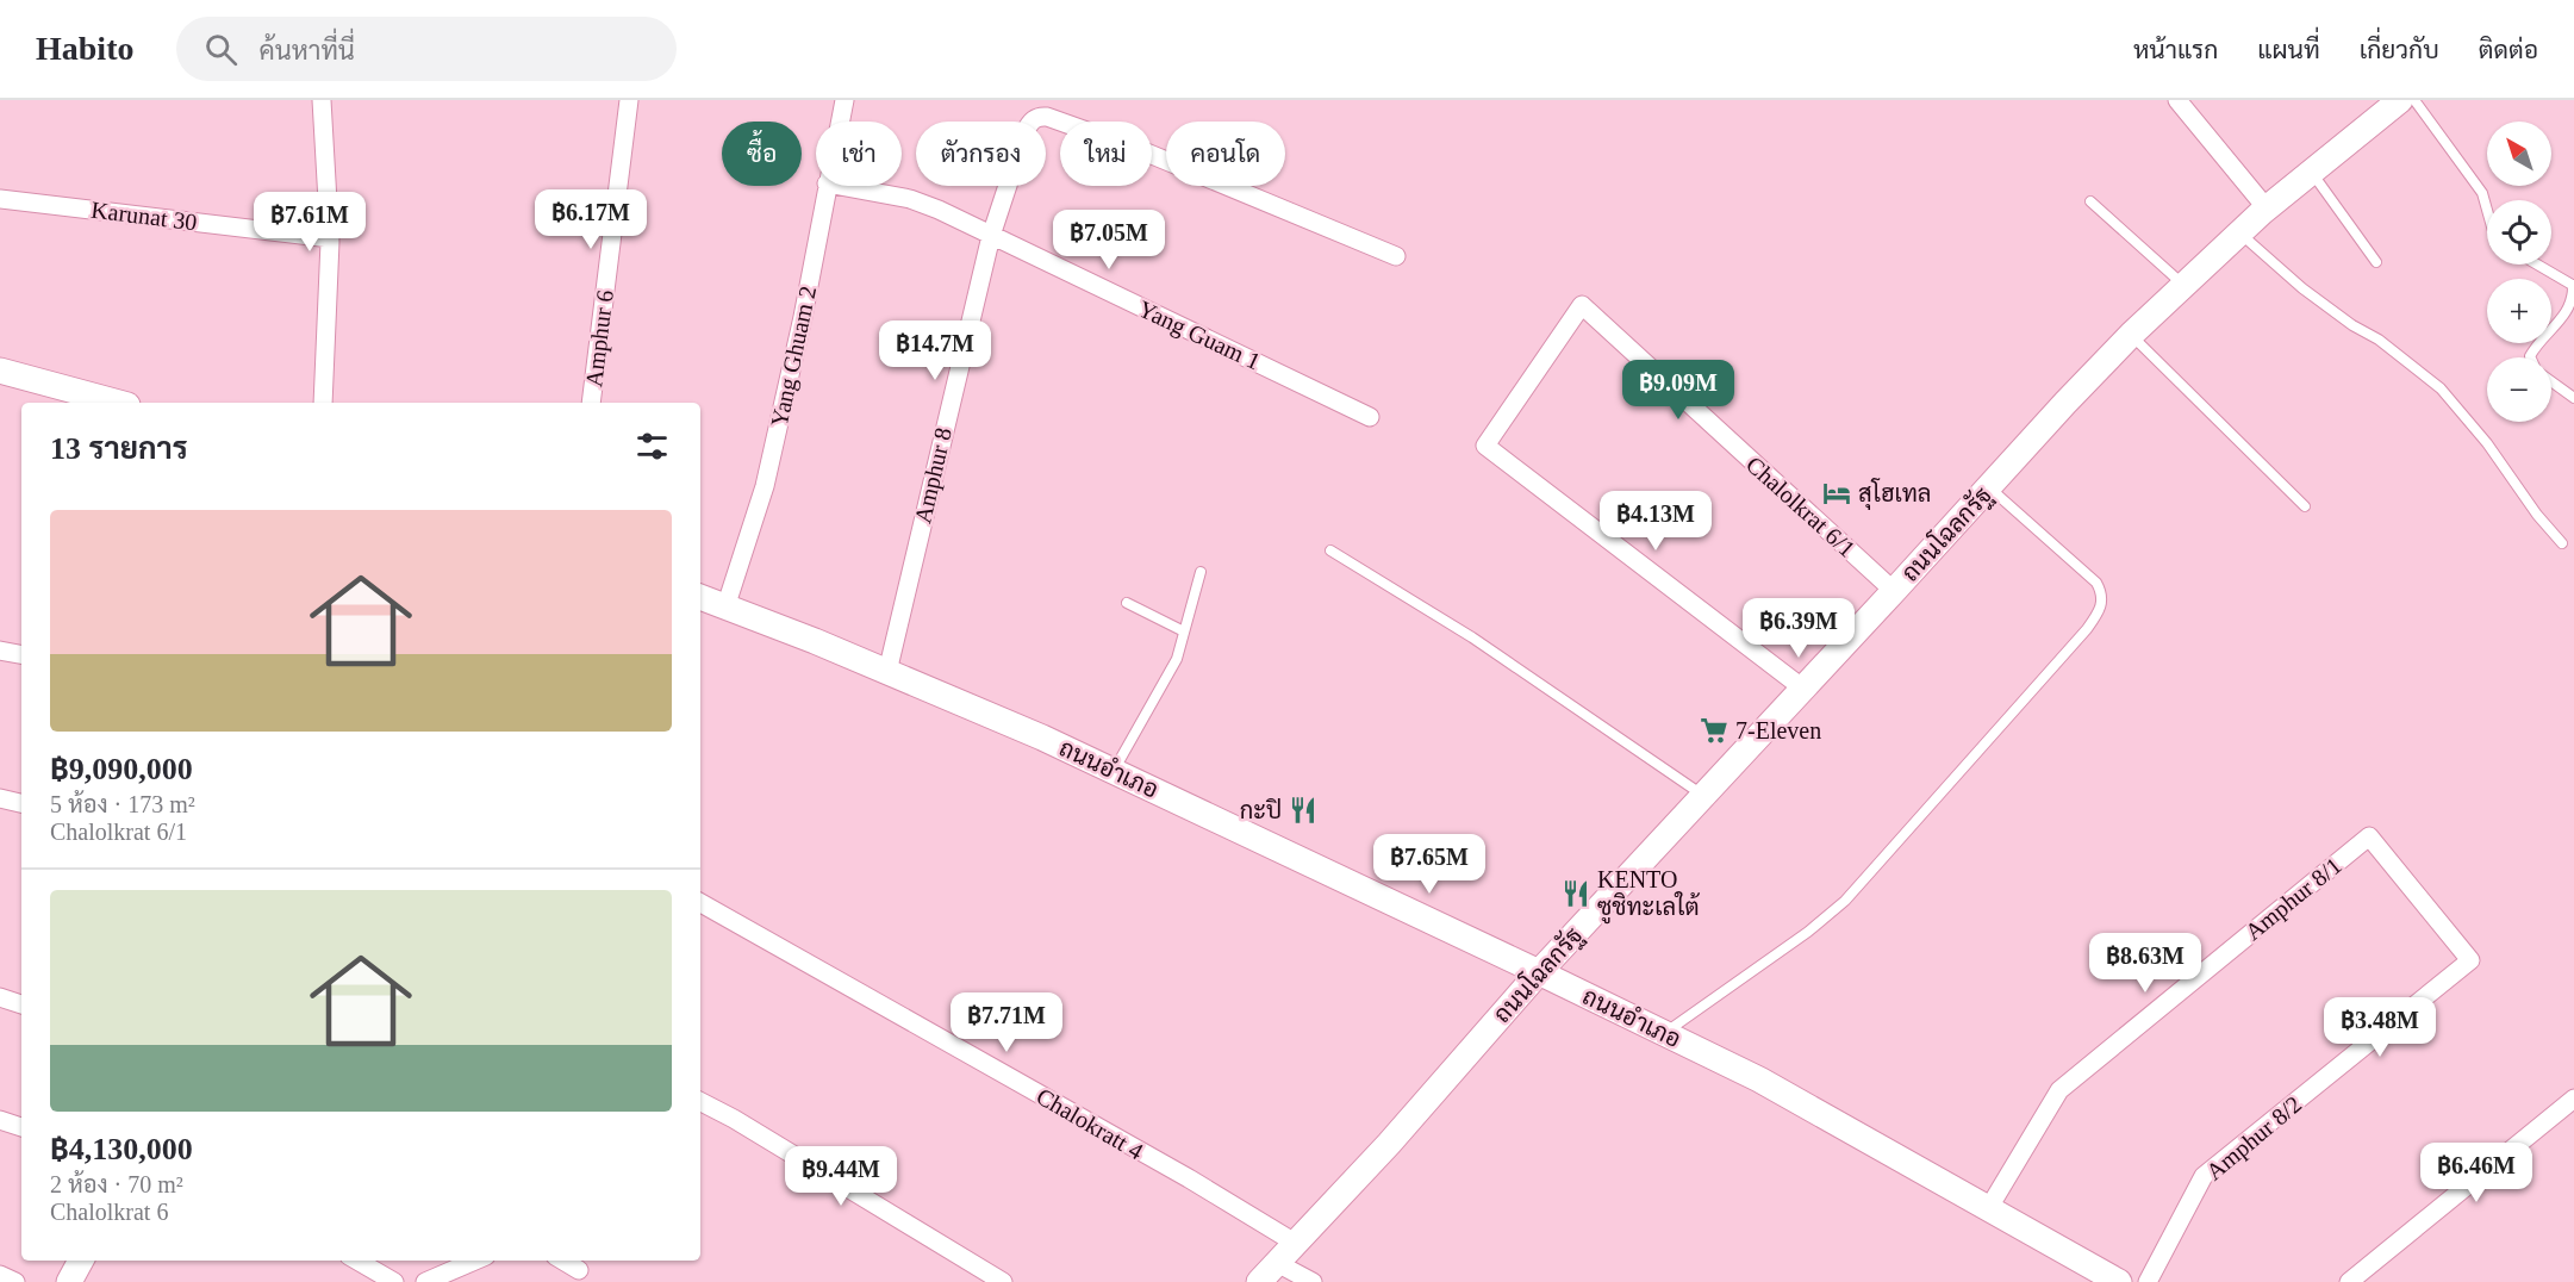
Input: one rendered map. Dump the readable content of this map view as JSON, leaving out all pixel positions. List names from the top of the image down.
{
  "streets": {
    "street": [
      "Karunat 30",
      "Yang Guam 1",
      "Amphur 6",
      "Yang Ghuam 2",
      "Amphur 8",
      "Chalolkrat 6/1",
      "ถนนโฉลกรัฐ",
      "ถนนอำเภอ",
      "Amphur 8/1",
      "Chalokratt 4",
      "Amphur 8/2"
    ]
  },
  "crossings": [
    ["Yang Guam 1", "Amphur 8"],
    ["Yang Ghuam 2", "ถนนอำเภอ"],
    ["Amphur 8", "ถนนอำเภอ"],
    ["Chalolkrat 6/1", "ถนนโฉลกรัฐ"],
    ["ถนนโฉลกรัฐ", "ถนนอำเภอ"],
    ["ถนนโฉลกรัฐ", "Chalokratt 4"],
    ["ถนนอำเภอ", "Amphur 8/1"],
    ["Amphur 8/1", "Amphur 8/2"]
  ],
  "places": {
    "hotel": ["สุโฮเทล"],
    "supermarket": ["7-Eleven"],
    "restaurant": ["กะปิ", "KENTO ซูชิทะเลใต้"]
  },
  "north": "top left",
  "page": {
    "header": "Habito",
    "search": "ค้นหาที่นี่",
    "nav": [
      "หน้าแรก",
      "แผนที่",
      "เกี่ยวกับ",
      "ติดต่อ"
    ],
    "map_buttons": ["+", "−"],
    "chip": [
      "ซื้อ",
      "เช่า",
      "ตัวกรอง",
      "ใหม่",
      "คอนโด"
    ],
    "price": [
      "฿6.17M",
      "฿7.61M",
      "฿7.05M",
      "฿14.7M",
      "฿9.09M",
      "฿4.13M",
      "฿6.39M",
      "฿7.65M",
      "฿8.63M",
      "฿7.71M",
      "฿3.48M",
      "฿6.46M",
      "฿9.44M"
    ],
    "heading": "13 รายการ",
    "list": [
      {
        "name": "฿9,090,000",
        "note": "5 ห้อง · 173 m² · Chalolkrat 6/1"
      },
      {
        "name": "฿4,130,000",
        "note": "2 ห้อง · 70 m² · Chalolkrat 6"
      }
    ]
  }
}
